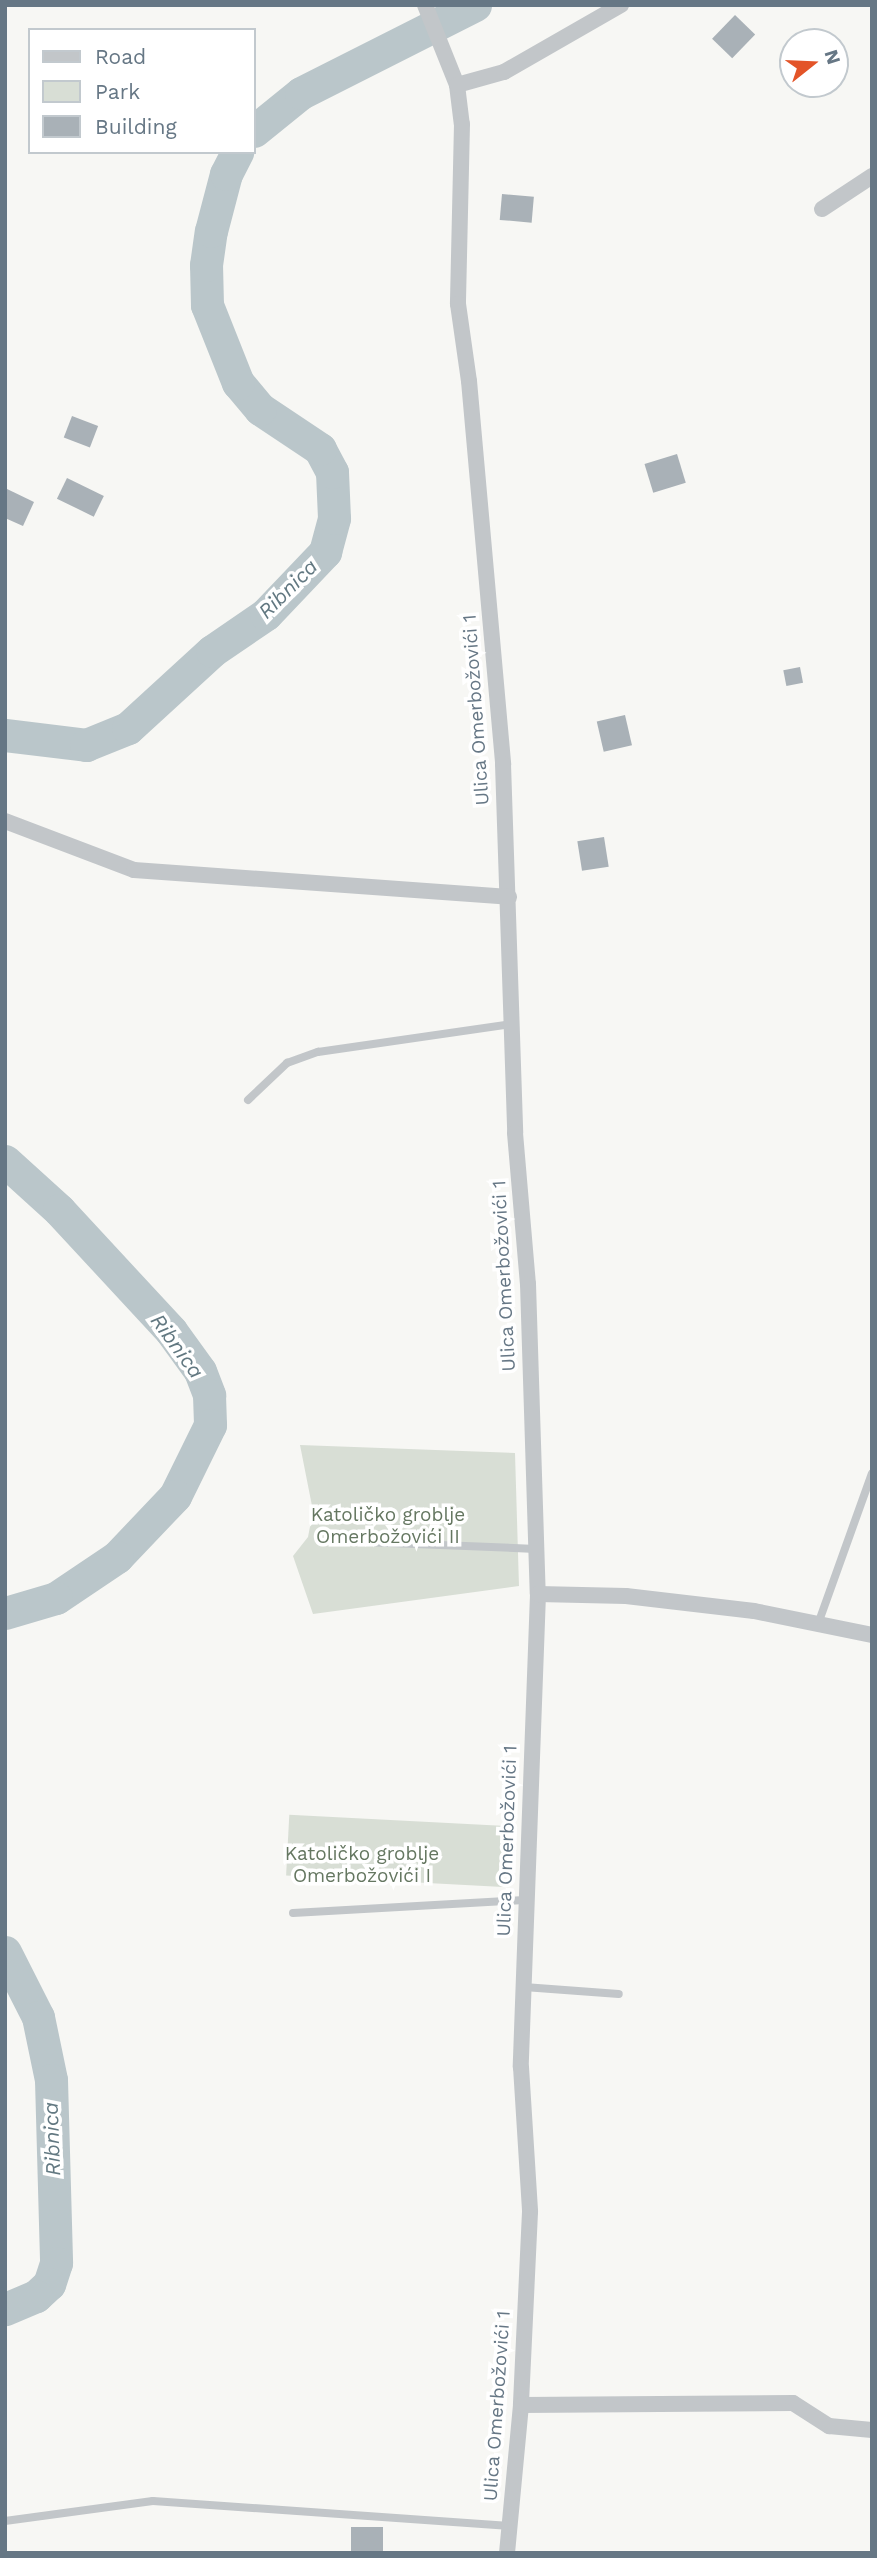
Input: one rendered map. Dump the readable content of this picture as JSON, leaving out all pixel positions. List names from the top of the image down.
{
  "streets": {
    "street": ["Ulica Omerbožovići 1"]
  },
  "water": ["Ribnica"],
  "parks": ["Katoličko groblje Omerbožovići II", "Katoličko groblje Omerbožovići I"],
  "legend": ["Road", "Park", "Building"],
  "north": "right"
}
